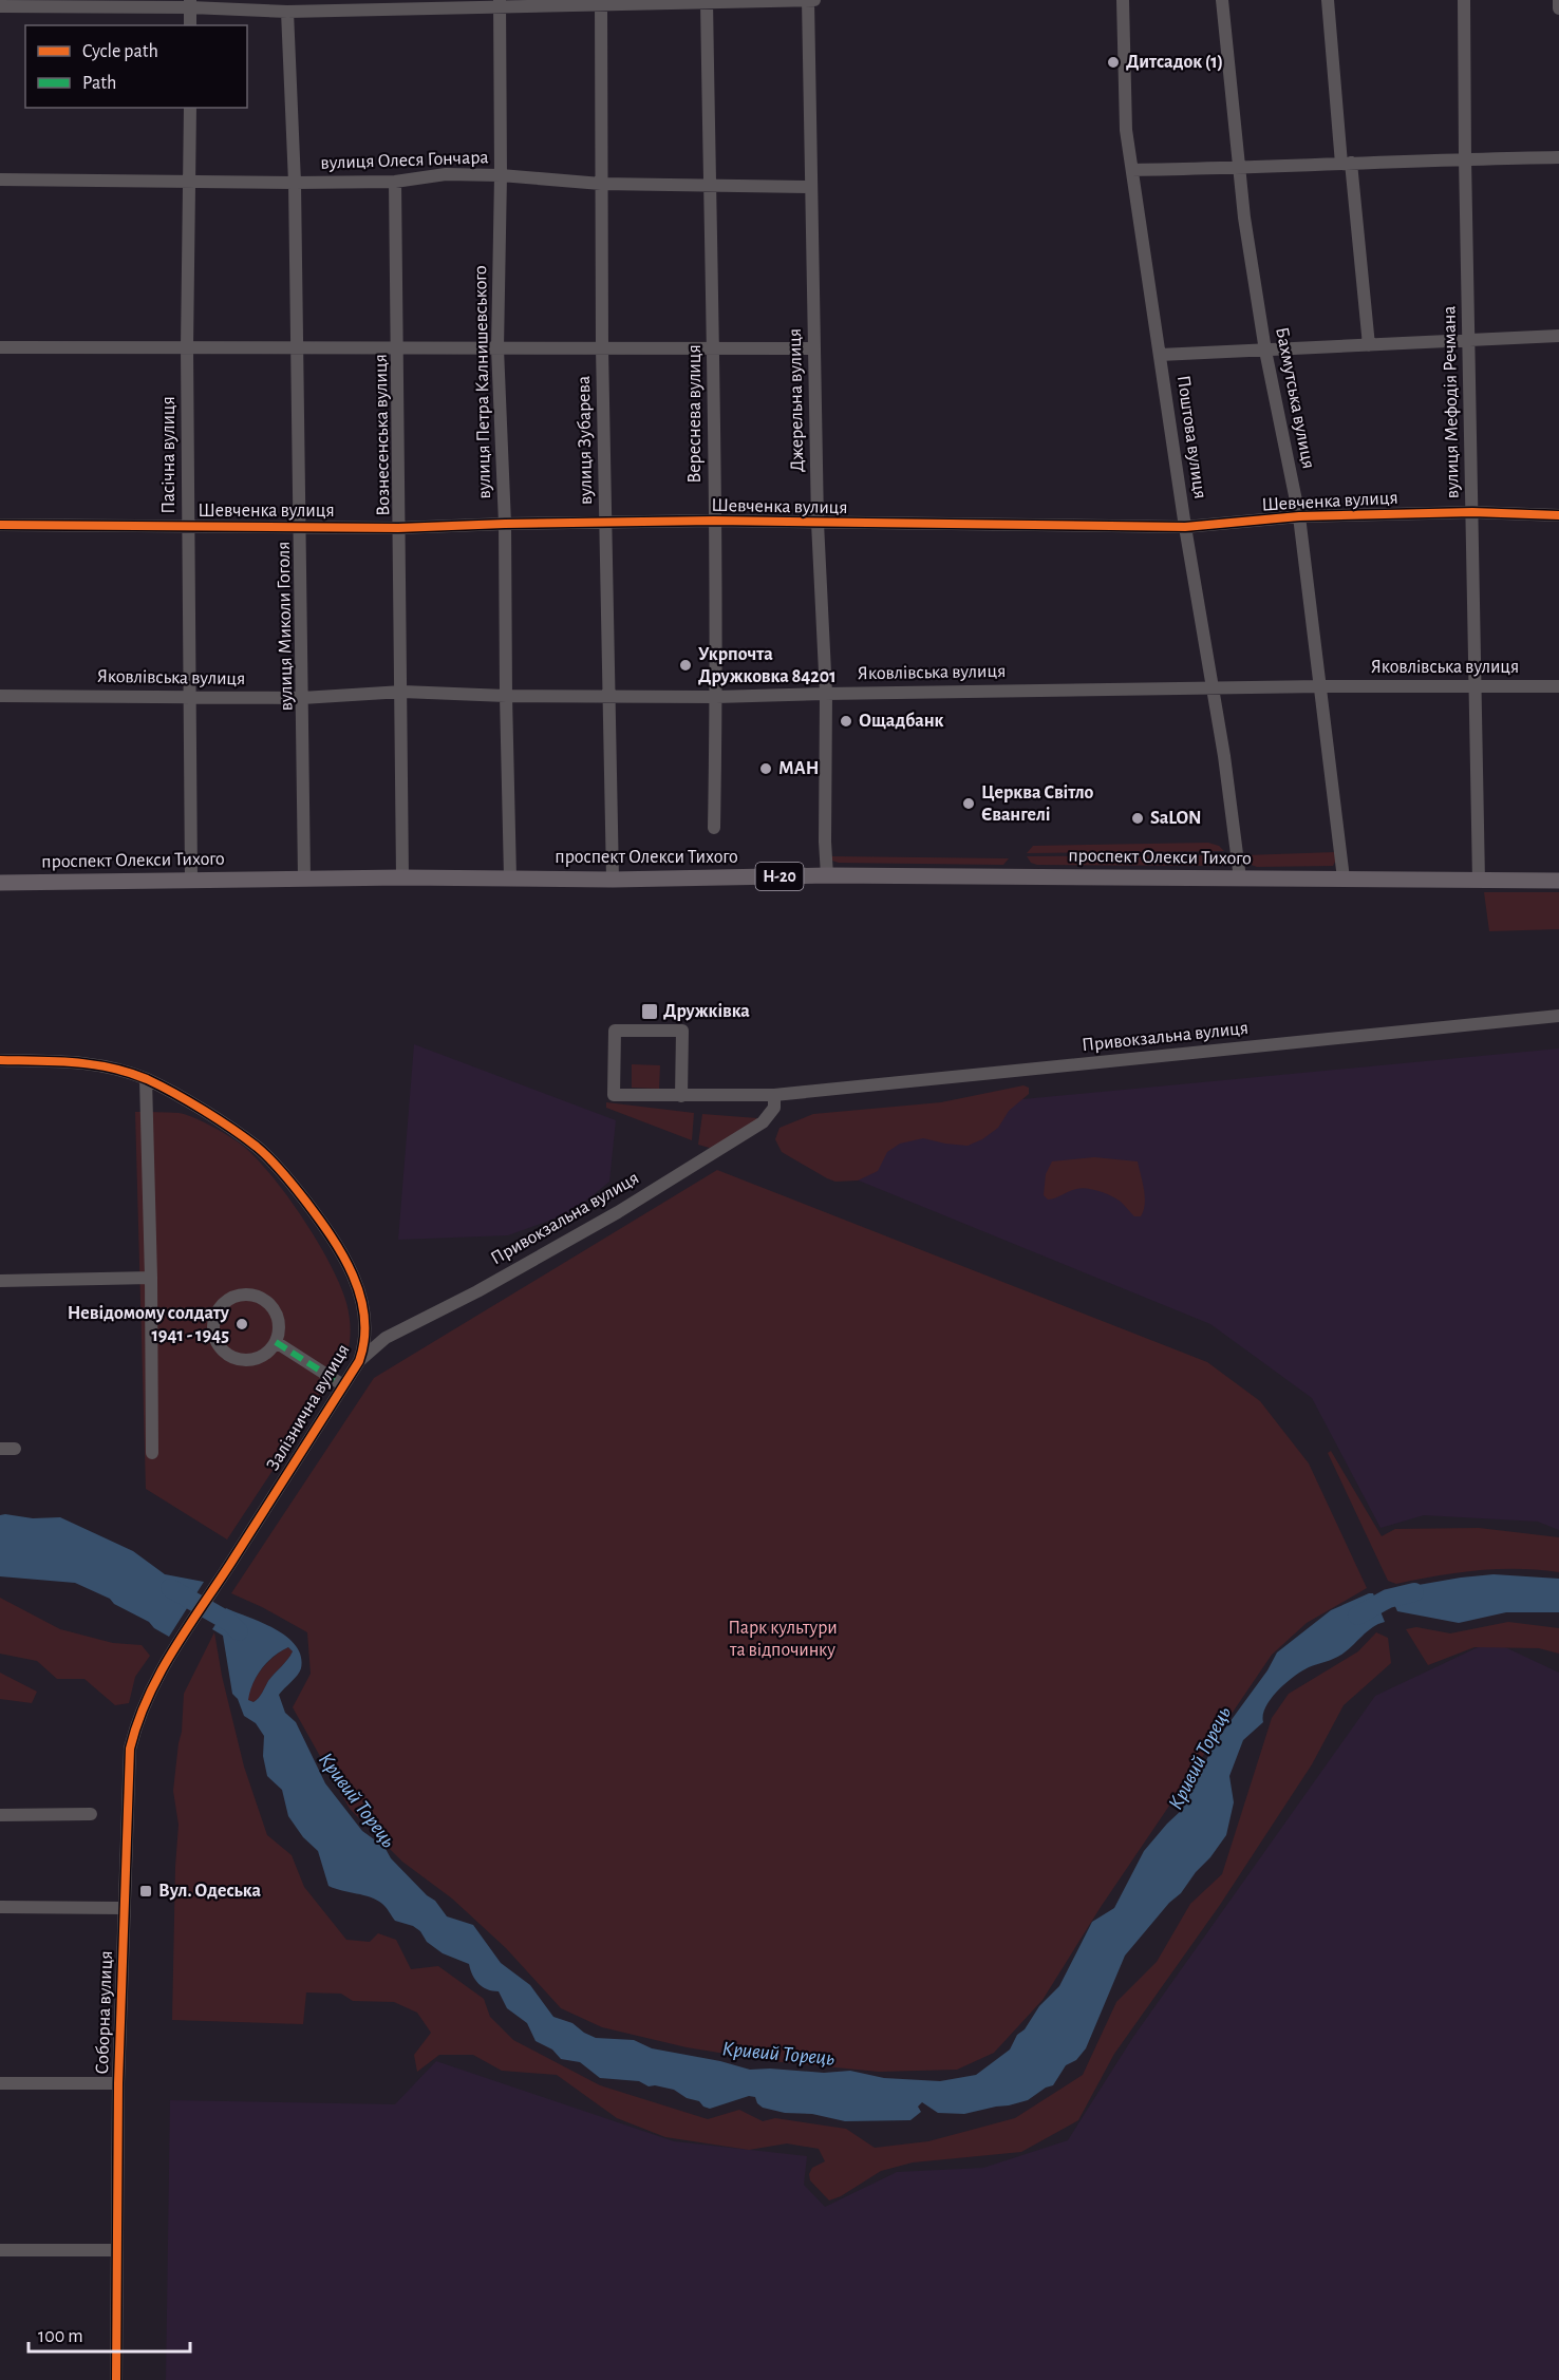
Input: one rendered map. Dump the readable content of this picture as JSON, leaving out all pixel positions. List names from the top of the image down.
{
  "streets": {
    "main road": ["проспект Олекси Тихого", "Н-20"],
    "street": [
      "вулиця Олеся Гончара",
      "вулиця Петра Калнишевського",
      "Бахмутська вулиця",
      "Джерельна вулиця",
      "вулиця Мефодія Речмана",
      "Вереснева вулиця",
      "Вознесенська вулиця",
      "Поштова вулиця",
      "вулиця Зубарева",
      "Пасічна вулиця",
      "Шевченка вулиця",
      "вулиця Миколи Гоголя",
      "Яковлівська вулиця",
      "Привокзальна вулиця",
      "Залізнична вулиця",
      "Соборна вулиця"
    ]
  },
  "crossings": [
    ["вулиця Олеся Гончара", "вулиця Петра Калнишевського"],
    ["вулиця Олеся Гончара", "Джерельна вулиця"],
    ["вулиця Олеся Гончара", "Вереснева вулиця"],
    ["вулиця Олеся Гончара", "Вознесенська вулиця"],
    ["вулиця Олеся Гончара", "вулиця Зубарева"],
    ["вулиця Олеся Гончара", "Пасічна вулиця"],
    ["вулиця Олеся Гончара", "вулиця Миколи Гоголя"],
    ["вулиця Петра Калнишевського", "Шевченка вулиця"],
    ["вулиця Петра Калнишевського", "Яковлівська вулиця"],
    ["вулиця Петра Калнишевського", "проспект Олекси Тихого"],
    ["Бахмутська вулиця", "Шевченка вулиця"],
    ["Бахмутська вулиця", "Яковлівська вулиця"],
    ["Бахмутська вулиця", "проспект Олекси Тихого"],
    ["Джерельна вулиця", "Шевченка вулиця"],
    ["Джерельна вулиця", "Яковлівська вулиця"],
    ["Джерельна вулиця", "проспект Олекси Тихого"],
    ["вулиця Мефодія Речмана", "Шевченка вулиця"],
    ["вулиця Мефодія Речмана", "Яковлівська вулиця"],
    ["вулиця Мефодія Речмана", "проспект Олекси Тихого"],
    ["Вереснева вулиця", "Шевченка вулиця"],
    ["Вереснева вулиця", "Яковлівська вулиця"],
    ["Вознесенська вулиця", "Шевченка вулиця"],
    ["Вознесенська вулиця", "Яковлівська вулиця"],
    ["Вознесенська вулиця", "проспект Олекси Тихого"],
    ["Поштова вулиця", "Шевченка вулиця"],
    ["Поштова вулиця", "Яковлівська вулиця"],
    ["Поштова вулиця", "проспект Олекси Тихого"],
    ["вулиця Зубарева", "Шевченка вулиця"],
    ["вулиця Зубарева", "Яковлівська вулиця"],
    ["вулиця Зубарева", "проспект Олекси Тихого"],
    ["Пасічна вулиця", "Шевченка вулиця"],
    ["Пасічна вулиця", "Яковлівська вулиця"],
    ["Пасічна вулиця", "проспект Олекси Тихого"],
    ["Шевченка вулиця", "вулиця Миколи Гоголя"],
    ["вулиця Миколи Гоголя", "Яковлівська вулиця"],
    ["вулиця Миколи Гоголя", "проспект Олекси Тихого"],
    ["Привокзальна вулиця", "Залізнична вулиця"],
    ["Залізнична вулиця", "Соборна вулиця"]
  ],
  "water": ["Кривий Торець"],
  "parks": ["Парк культури та відпочинку"],
  "places": {
    "other": [
      "Дитсадок (1)",
      "Укрпочта Дружковка 84201",
      "Ощадбанк",
      "МАН",
      "Церква Світло Євангелі",
      "SaLON",
      "Невідомому солдату 1941 - 1945"
    ],
    "transit": ["Дружківка", "Вул. Одеська"]
  },
  "legend": ["Cycle path", "Path"],
  "scale_bar": "100 m"
}
